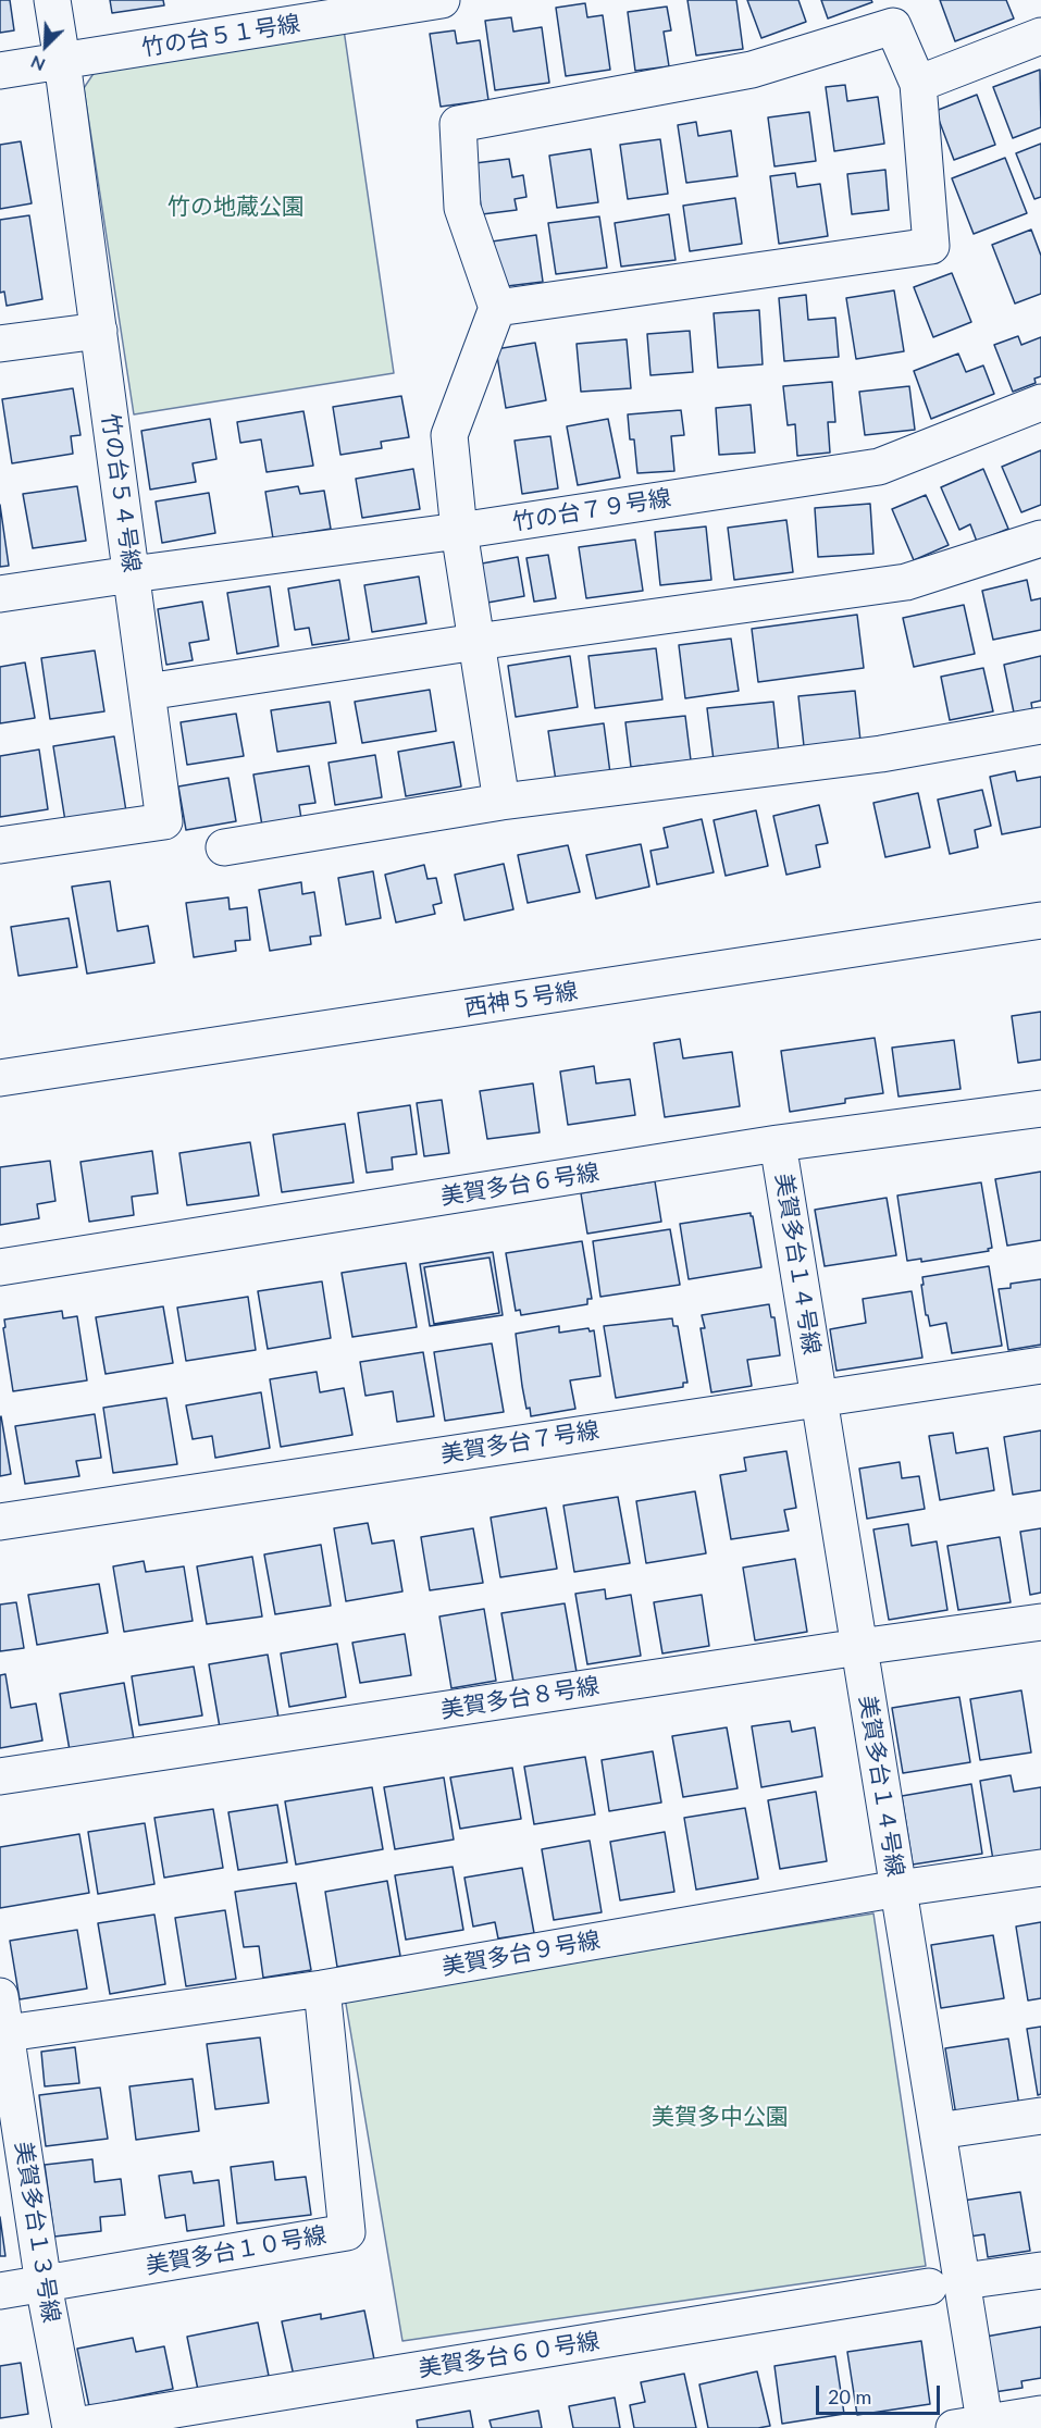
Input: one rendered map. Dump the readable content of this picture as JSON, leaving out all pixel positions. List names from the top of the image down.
{
  "streets": {
    "street": [
      "竹の台５１号線",
      "竹の台５４号線",
      "竹の台７９号線",
      "西神５号線",
      "美賀多台６号線",
      "美賀多台１４号線",
      "美賀多台７号線",
      "美賀多台８号線",
      "美賀多台９号線",
      "美賀多台１３号線",
      "美賀多台１０号線",
      "美賀多台６０号線"
    ]
  },
  "crossings": [
    ["竹の台５１号線", "竹の台５４号線"],
    ["竹の台５４号線", "竹の台７９号線"],
    ["美賀多台６号線", "美賀多台１４号線"],
    ["美賀多台１４号線", "美賀多台７号線"],
    ["美賀多台１４号線", "美賀多台８号線"],
    ["美賀多台１４号線", "美賀多台９号線"],
    ["美賀多台９号線", "美賀多台１３号線"],
    ["美賀多台９号線", "美賀多台１０号線"],
    ["美賀多台１３号線", "美賀多台１０号線"],
    ["美賀多台１３号線", "美賀多台６０号線"]
  ],
  "parks": ["竹の地蔵公園", "美賀多中公園"],
  "scale_bar": "20 m",
  "north": "bottom left"
}
